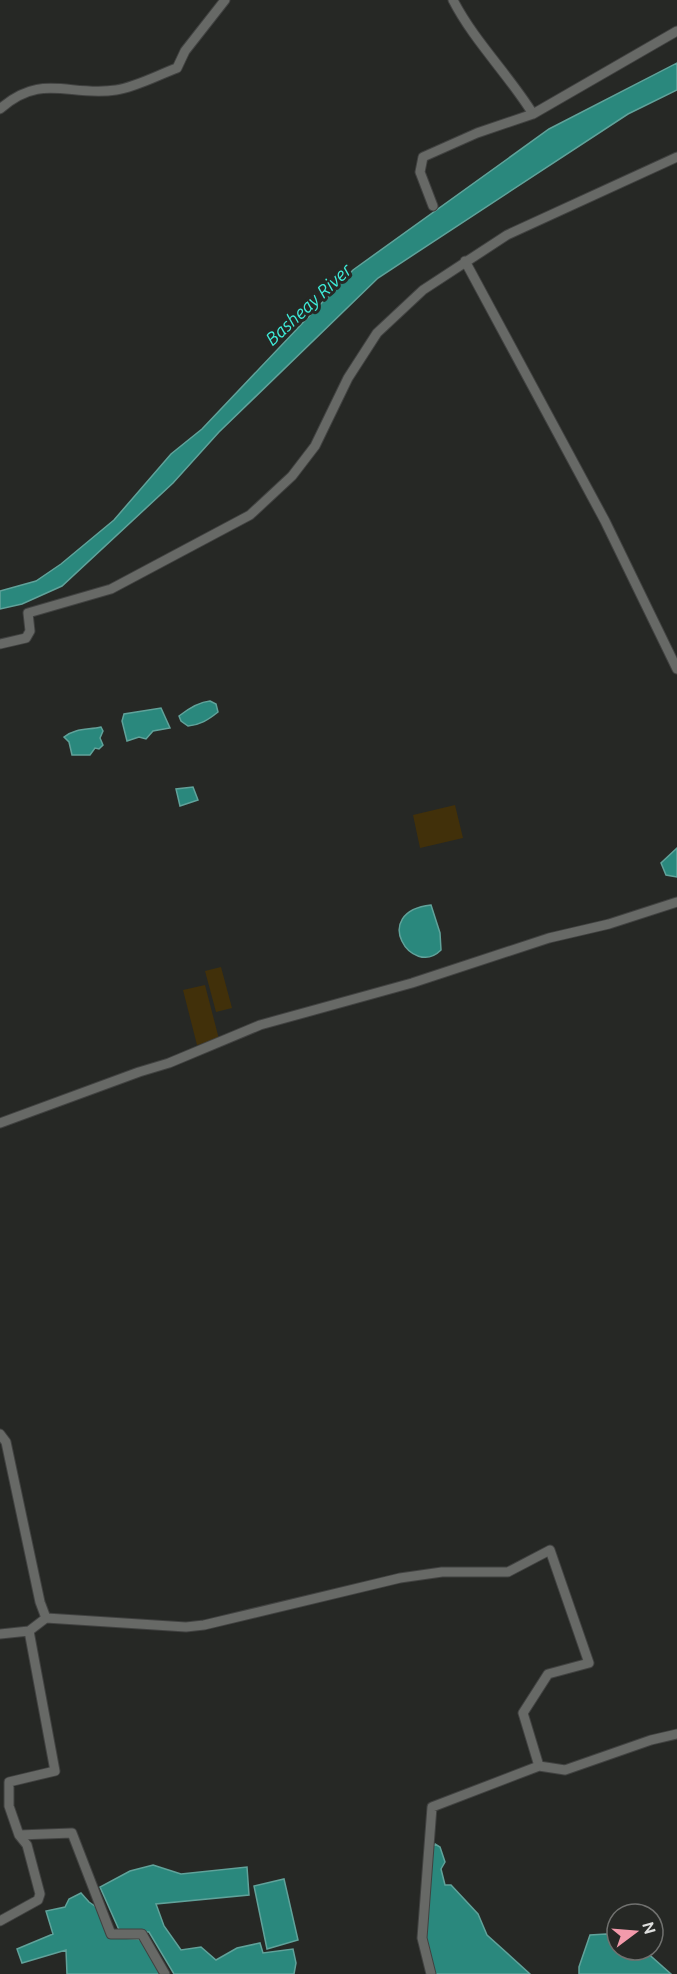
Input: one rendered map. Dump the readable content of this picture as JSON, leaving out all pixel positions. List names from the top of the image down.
{
  "water": ["Basheay River"],
  "north": "right"
}
